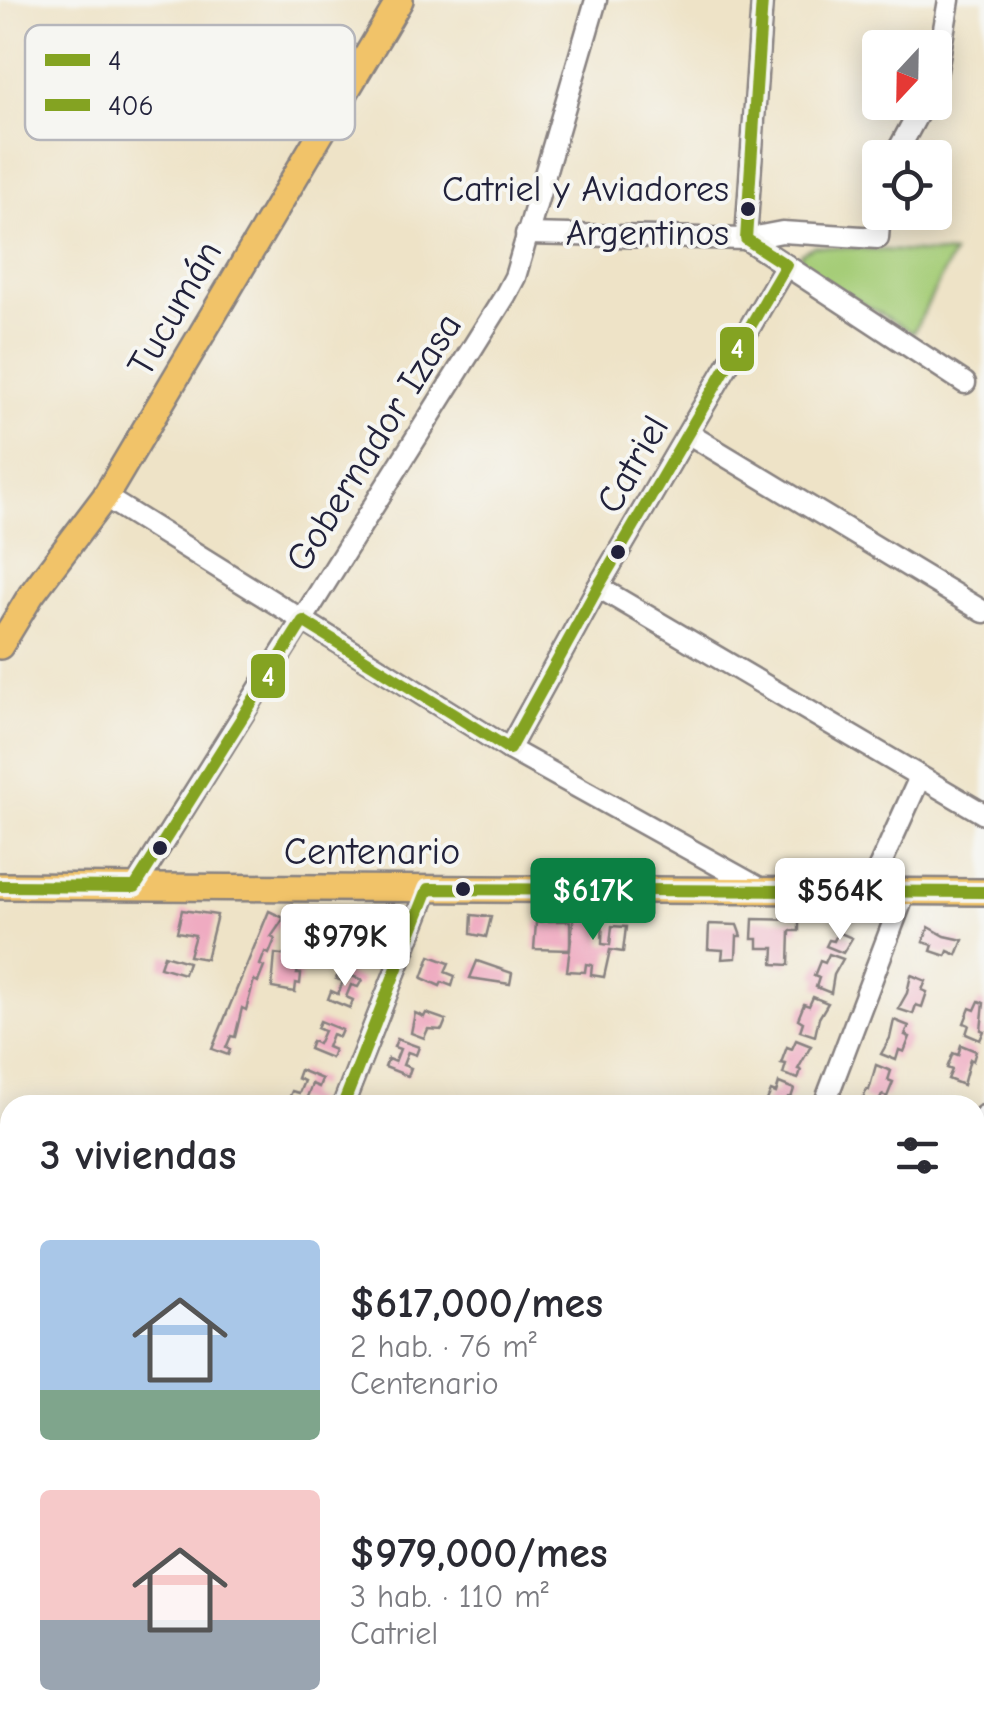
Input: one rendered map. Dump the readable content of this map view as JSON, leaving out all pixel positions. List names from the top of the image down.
{
  "streets": {
    "main road": ["Tucumán", "Centenario"],
    "street": ["Gobernador Izasa", "Catriel"]
  },
  "crossings": [
    ["Gobernador Izasa", "Centenario"]
  ],
  "places": ["Catriel y Aviadores Argentinos"],
  "lines": ["transit line 4", "transit line 406"],
  "legend": ["4", "406"],
  "north": "bottom",
  "page": {
    "price": ["$617K", "$564K", "$979K"],
    "heading": "3 viviendas",
    "list": [
      {
        "name": "$617,000/mes",
        "note": "2 hab. · 76 m² · Centenario"
      },
      {
        "name": "$979,000/mes",
        "note": "3 hab. · 110 m² · Catriel"
      }
    ]
  }
}
